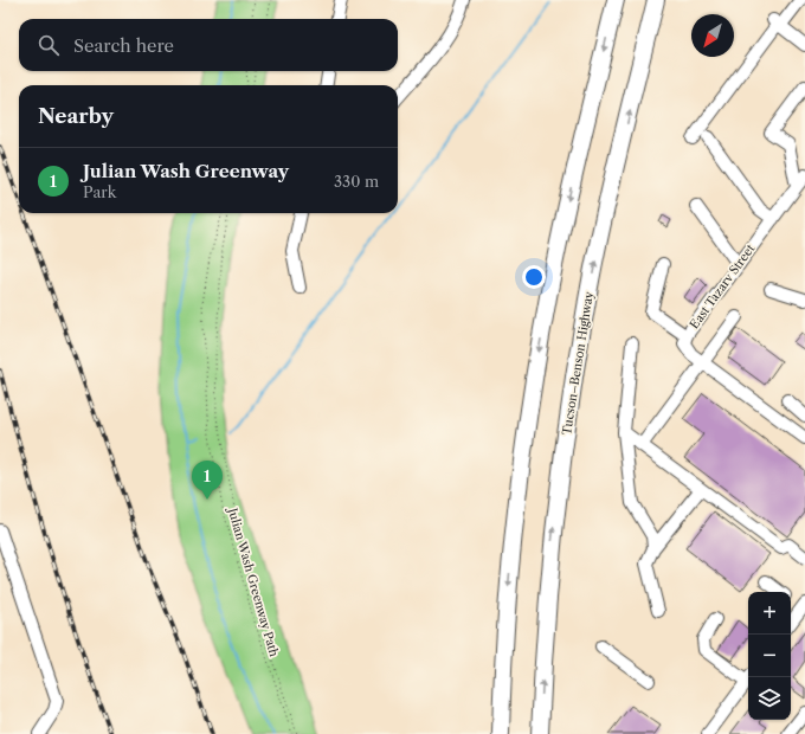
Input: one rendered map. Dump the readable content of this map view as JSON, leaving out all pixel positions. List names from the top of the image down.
{
  "streets": {
    "highway": ["Tucson–Benson Highway"],
    "street": ["East Tazarv Street"],
    "path": ["Julian Wash Greenway Path"]
  },
  "north": "bottom left",
  "page": {
    "search": "Search here",
    "heading": "Nearby",
    "list": [
      {
        "mark": "1",
        "name": "Julian Wash Greenway",
        "note": "Park",
        "value": "330 m"
      }
    ],
    "pins": "1",
    "map_buttons": ["+", "−"]
  }
}
